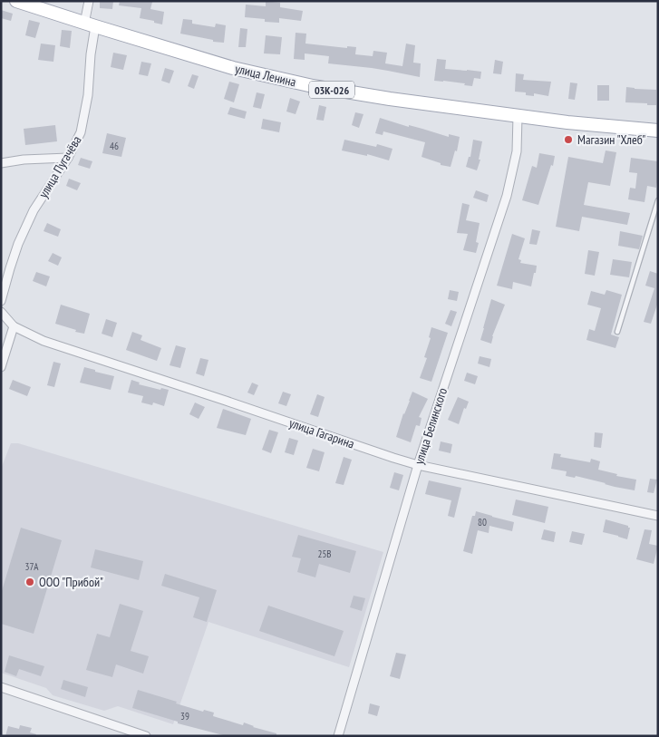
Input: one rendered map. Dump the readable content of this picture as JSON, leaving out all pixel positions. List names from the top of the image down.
{
  "streets": {
    "main road": ["улица Ленина", "03К-026"],
    "street": ["улица Пугачёва", "улица Белинского", "улица Гагарина"]
  },
  "crossings": [
    ["улица Ленина", "улица Пугачёва"],
    ["улица Ленина", "улица Белинского"],
    ["улица Белинского", "улица Гагарина"]
  ],
  "places": ["Магазин \"Хлеб\"", "ООО \"Прибой\""],
  "house_numbers": [
    "46",
    "80",
    "25В",
    "37А",
    "39"
  ]
}
